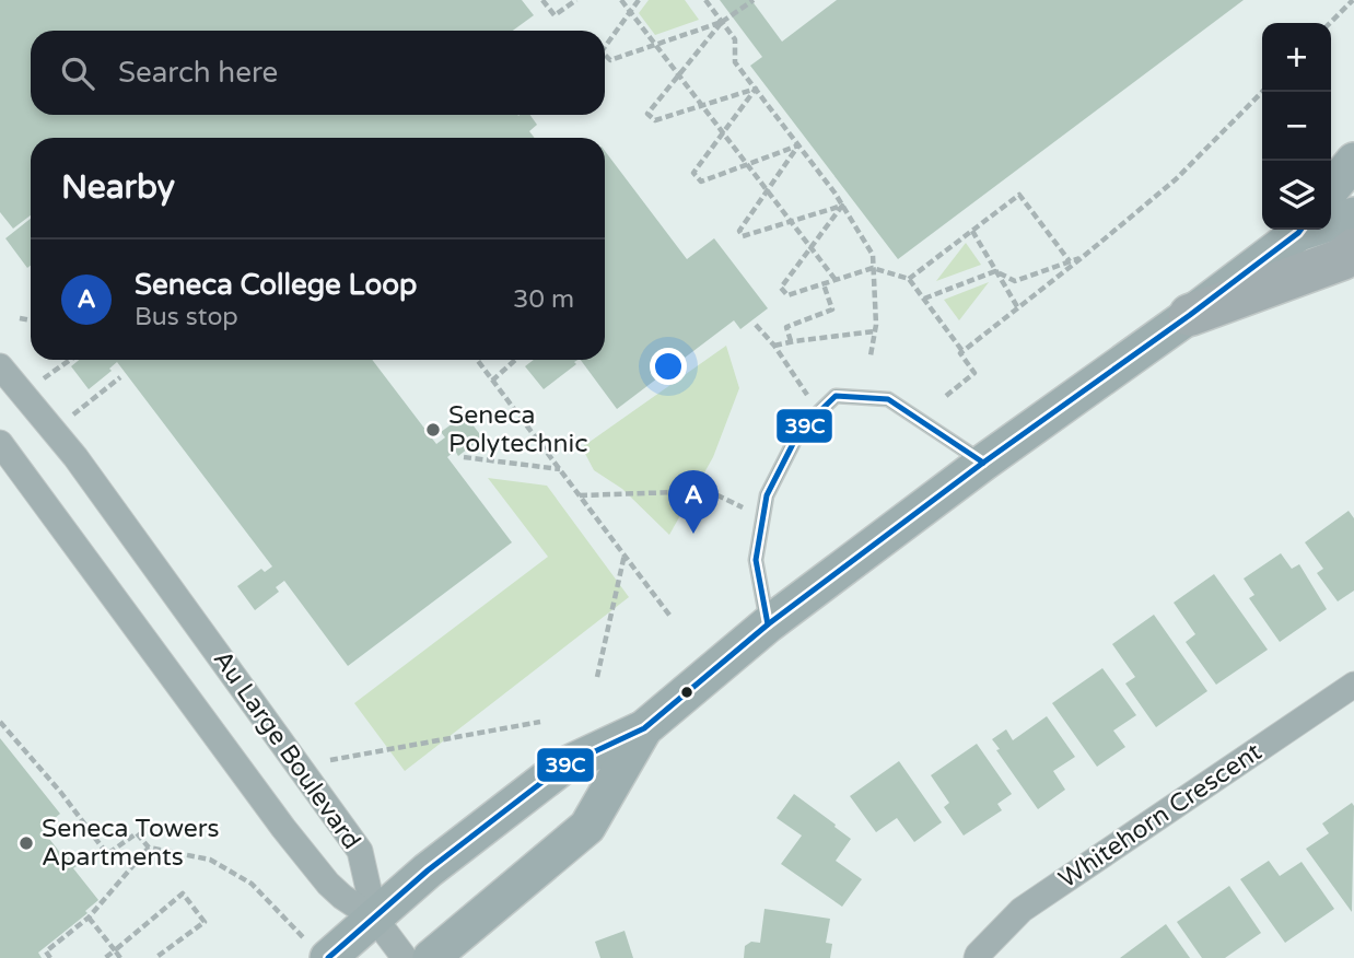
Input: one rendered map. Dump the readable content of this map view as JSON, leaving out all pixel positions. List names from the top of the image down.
{
  "streets": {
    "street": ["Au Large Boulevard", "Whitehorn Crescent"]
  },
  "places": ["Seneca Polytechnic", "Seneca Towers Apartments"],
  "lines": ["transit line 39C"],
  "page": {
    "map_buttons": ["+", "−"],
    "search": "Search here",
    "heading": "Nearby",
    "list": [
      {
        "mark": "A",
        "name": "Seneca College Loop",
        "note": "Bus stop",
        "value": "30 m"
      }
    ],
    "pins": "A"
  }
}
